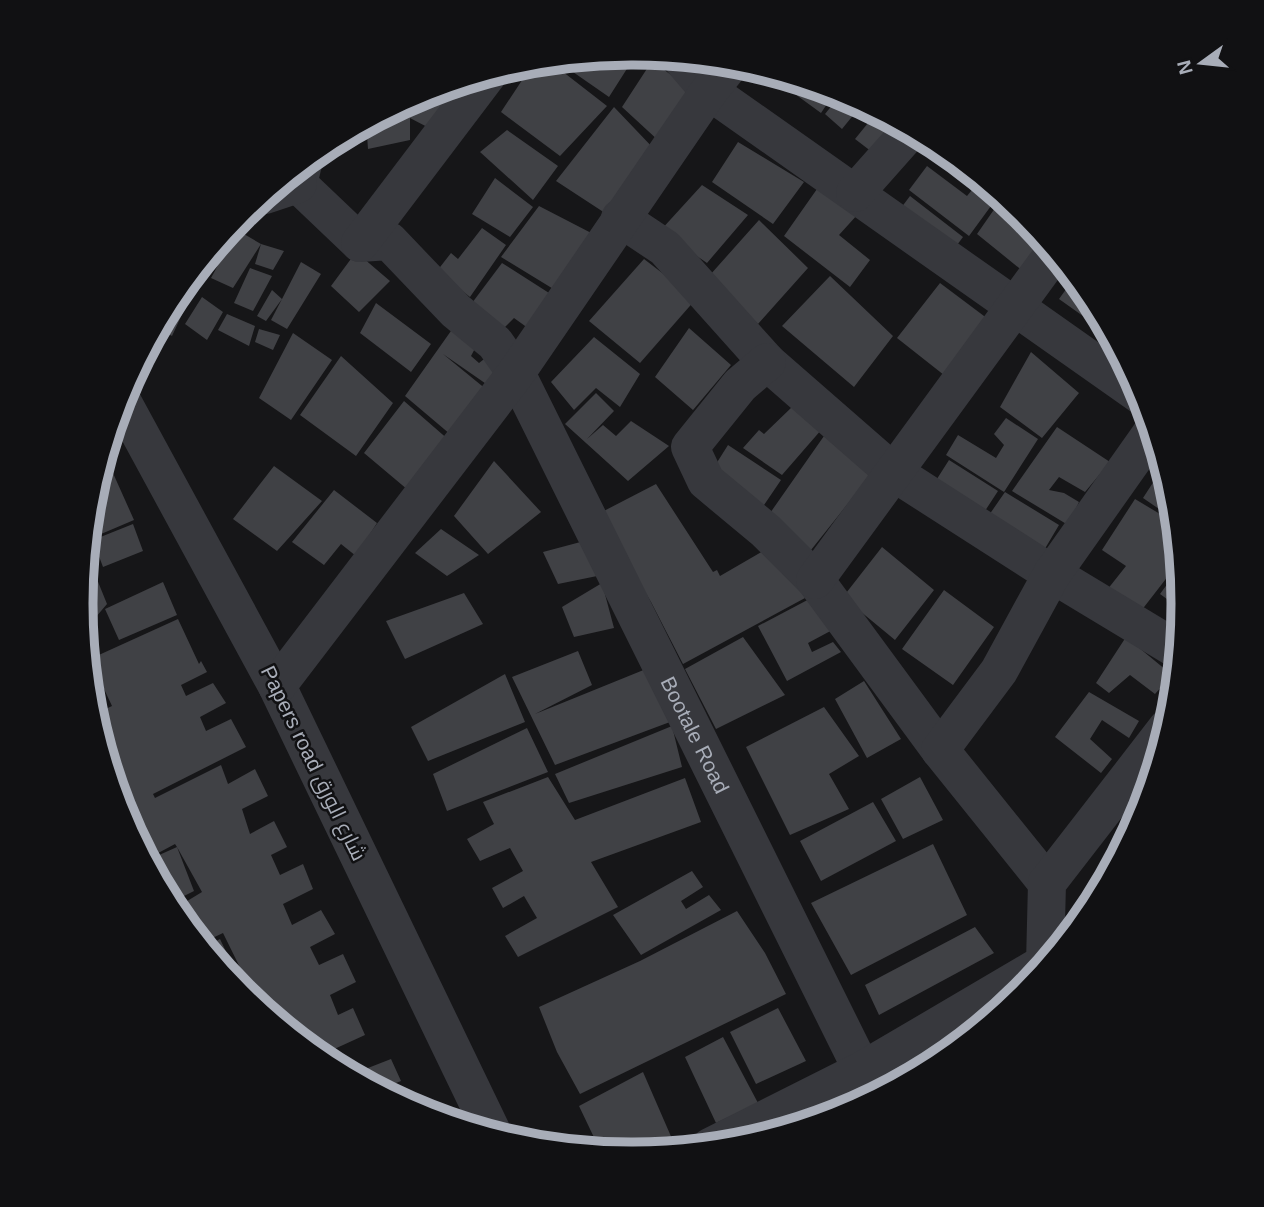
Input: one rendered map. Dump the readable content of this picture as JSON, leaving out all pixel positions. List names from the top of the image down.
{
  "streets": {
    "street": ["Bootale Road", "Papers road شارع الورق"]
  },
  "north": "left"
}
